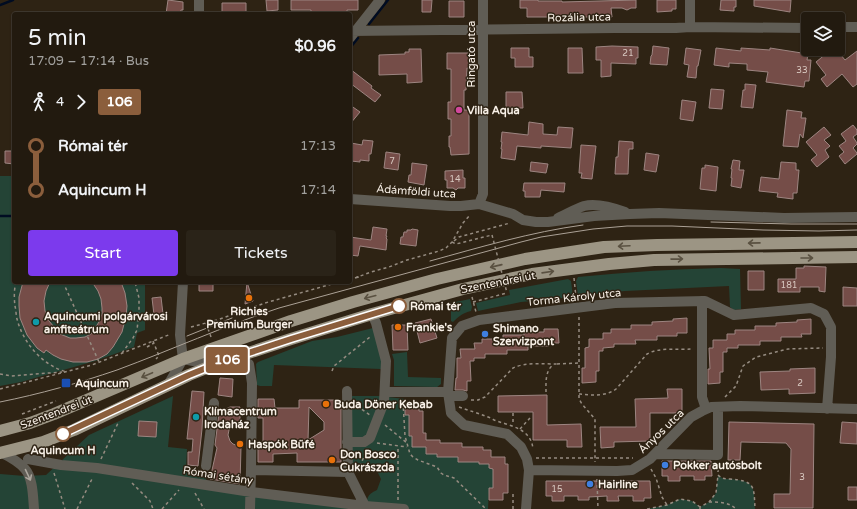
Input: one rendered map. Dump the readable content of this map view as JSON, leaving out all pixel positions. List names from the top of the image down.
{
  "streets": {
    "main road": ["Szentendrei út"],
    "street": [
      "Rozália utca",
      "Ringató utca",
      "Ádámföldi utca",
      "Torma Károly utca",
      "Ányos utca",
      "Római sétány"
    ]
  },
  "crossings": [
    ["Rozália utca", "Ringató utca"],
    ["Ringató utca", "Ádámföldi utca"],
    ["Torma Károly utca", "Ányos utca"]
  ],
  "places": {
    "other": [
      "Villa Aqua",
      "Richies Premium Burger",
      "Római tér",
      "Aquincumi polgárvárosi amfiteátrum",
      "Frankie's",
      "Shimano Szervizpont",
      "Buda Döner Kebab",
      "Klímacentrum Irodaház",
      "Aquincum H",
      "Haspók Büfé",
      "Don Bosco Cukrászda",
      "Pokker autósbolt",
      "Hairline"
    ],
    "transit": ["Aquincum"]
  },
  "lines": ["bus line 106"],
  "house_numbers": [
    "21",
    "33",
    "7",
    "14",
    "181",
    "2",
    "3",
    "15"
  ],
  "page": {
    "on_map": "106",
    "heading": ["5 min", "17:09 – 17:14 · Bus", "$0.96"],
    "legs": ["4", "106"],
    "list": [
      {
        "name": "Római tér",
        "value": "17:13"
      },
      {
        "name": "Aquincum H",
        "value": "17:14"
      }
    ],
    "buttons": ["Start", "Tickets"]
  }
}
